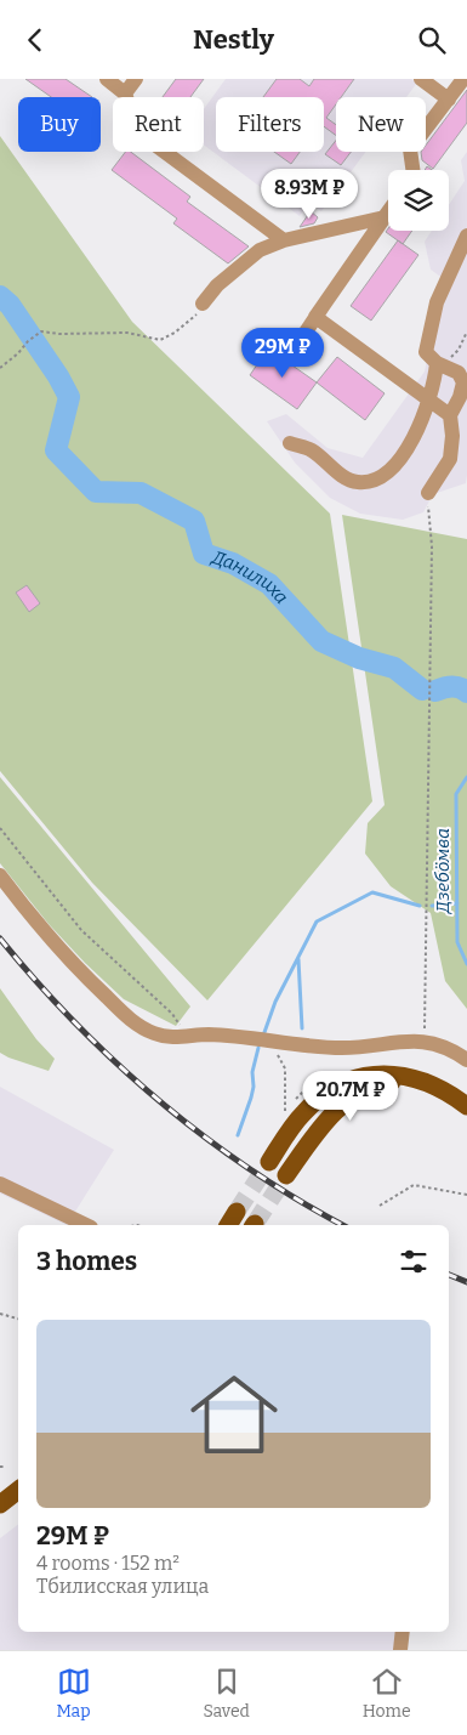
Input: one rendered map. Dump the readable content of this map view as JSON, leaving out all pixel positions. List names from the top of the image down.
{
  "water": ["Данилиха", "Дзебӧмва"],
  "page": {
    "header": "Nestly",
    "chip": [
      "Buy",
      "Rent",
      "Filters",
      "New"
    ],
    "price": ["8.93M ₽", "29M ₽", "20.7M ₽"],
    "heading": "3 homes",
    "list": [
      {
        "name": "29M ₽",
        "note": "4 rooms · 152 m² · Тбилисская улица"
      }
    ],
    "tabs": ["Map", "Saved", "Home"]
  }
}
